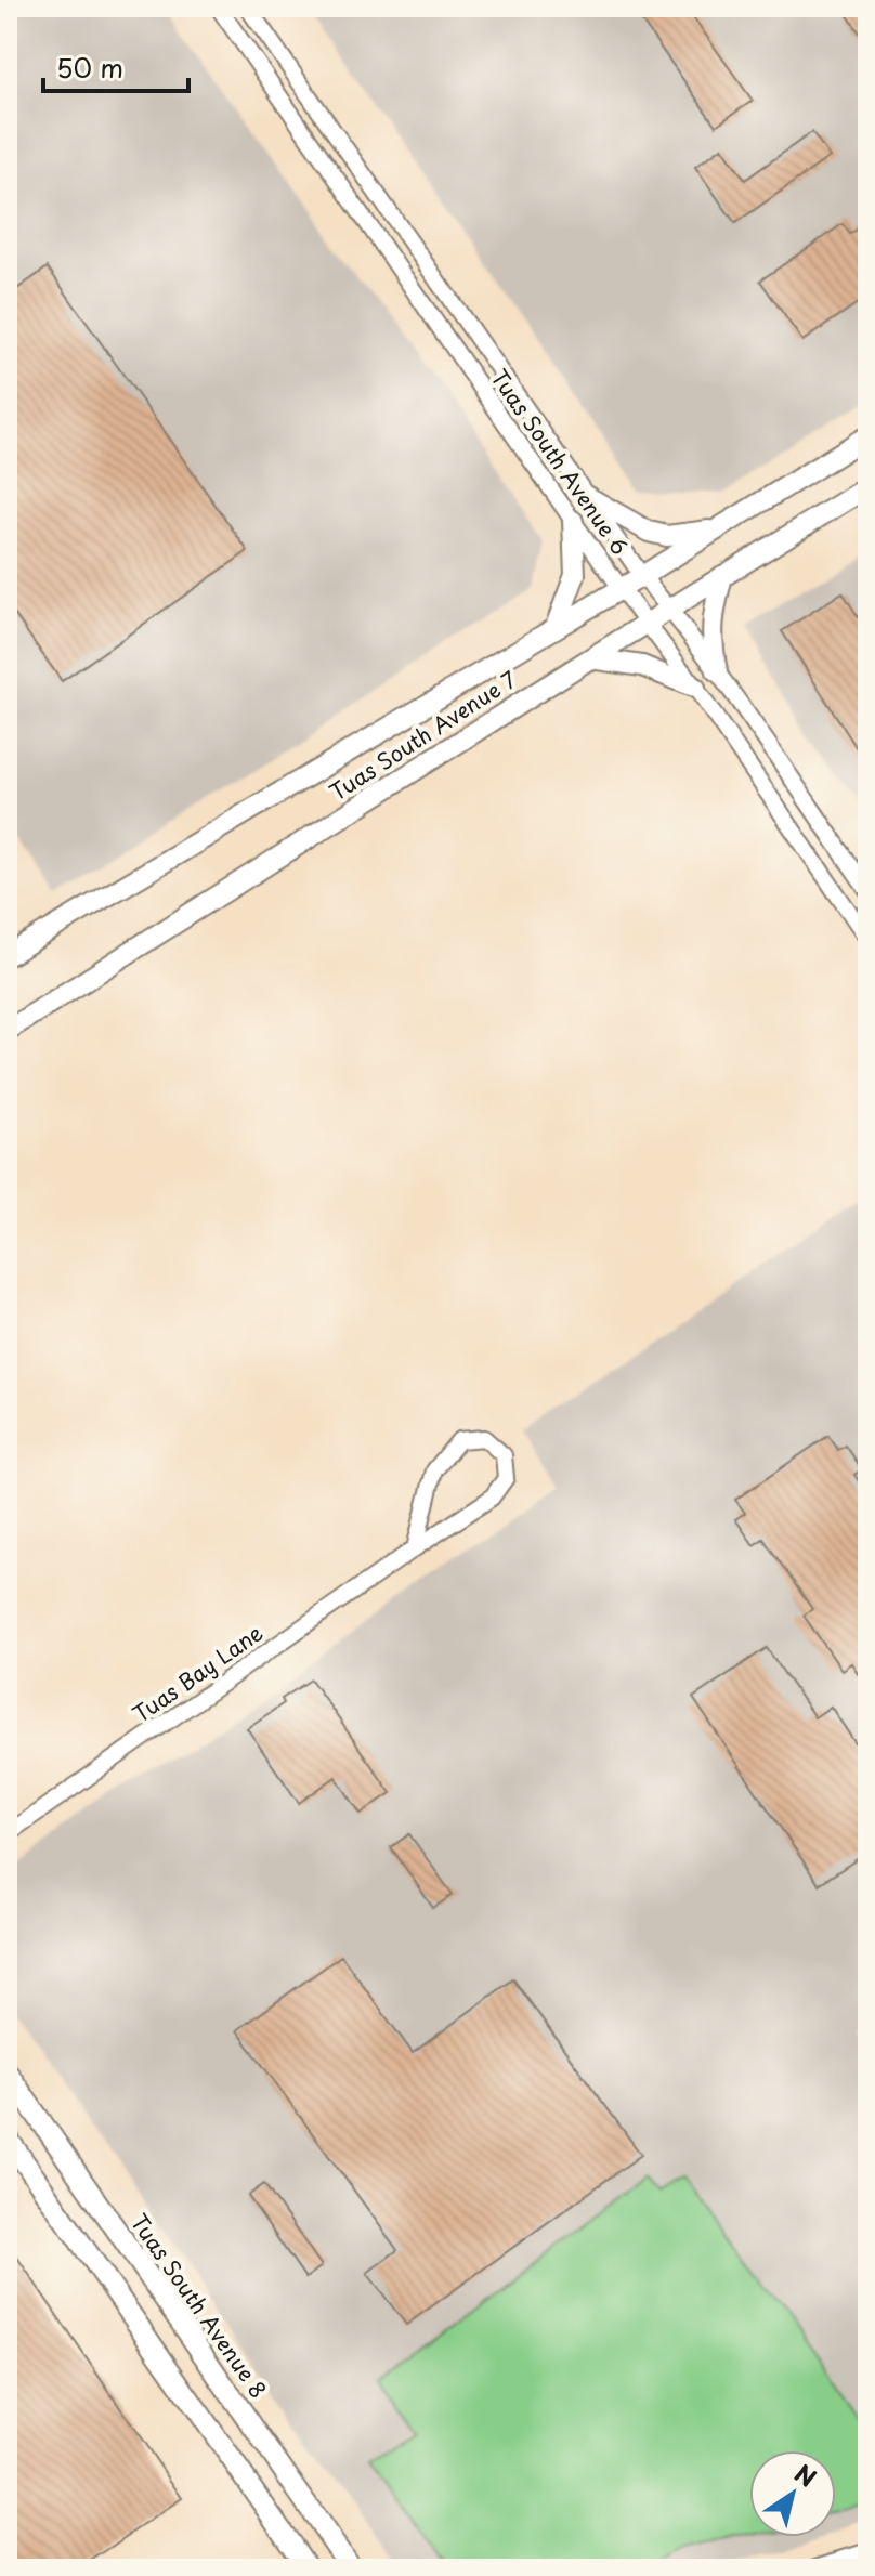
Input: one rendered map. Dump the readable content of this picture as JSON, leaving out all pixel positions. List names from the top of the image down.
{
  "streets": {
    "street": [
      "Tuas South Avenue 6",
      "Tuas South Avenue 7",
      "Tuas Bay Lane",
      "Tuas South Avenue 8"
    ]
  },
  "crossings": [
    ["Tuas South Avenue 6", "Tuas South Avenue 7"]
  ],
  "scale_bar": "50 m",
  "north": "top right"
}
